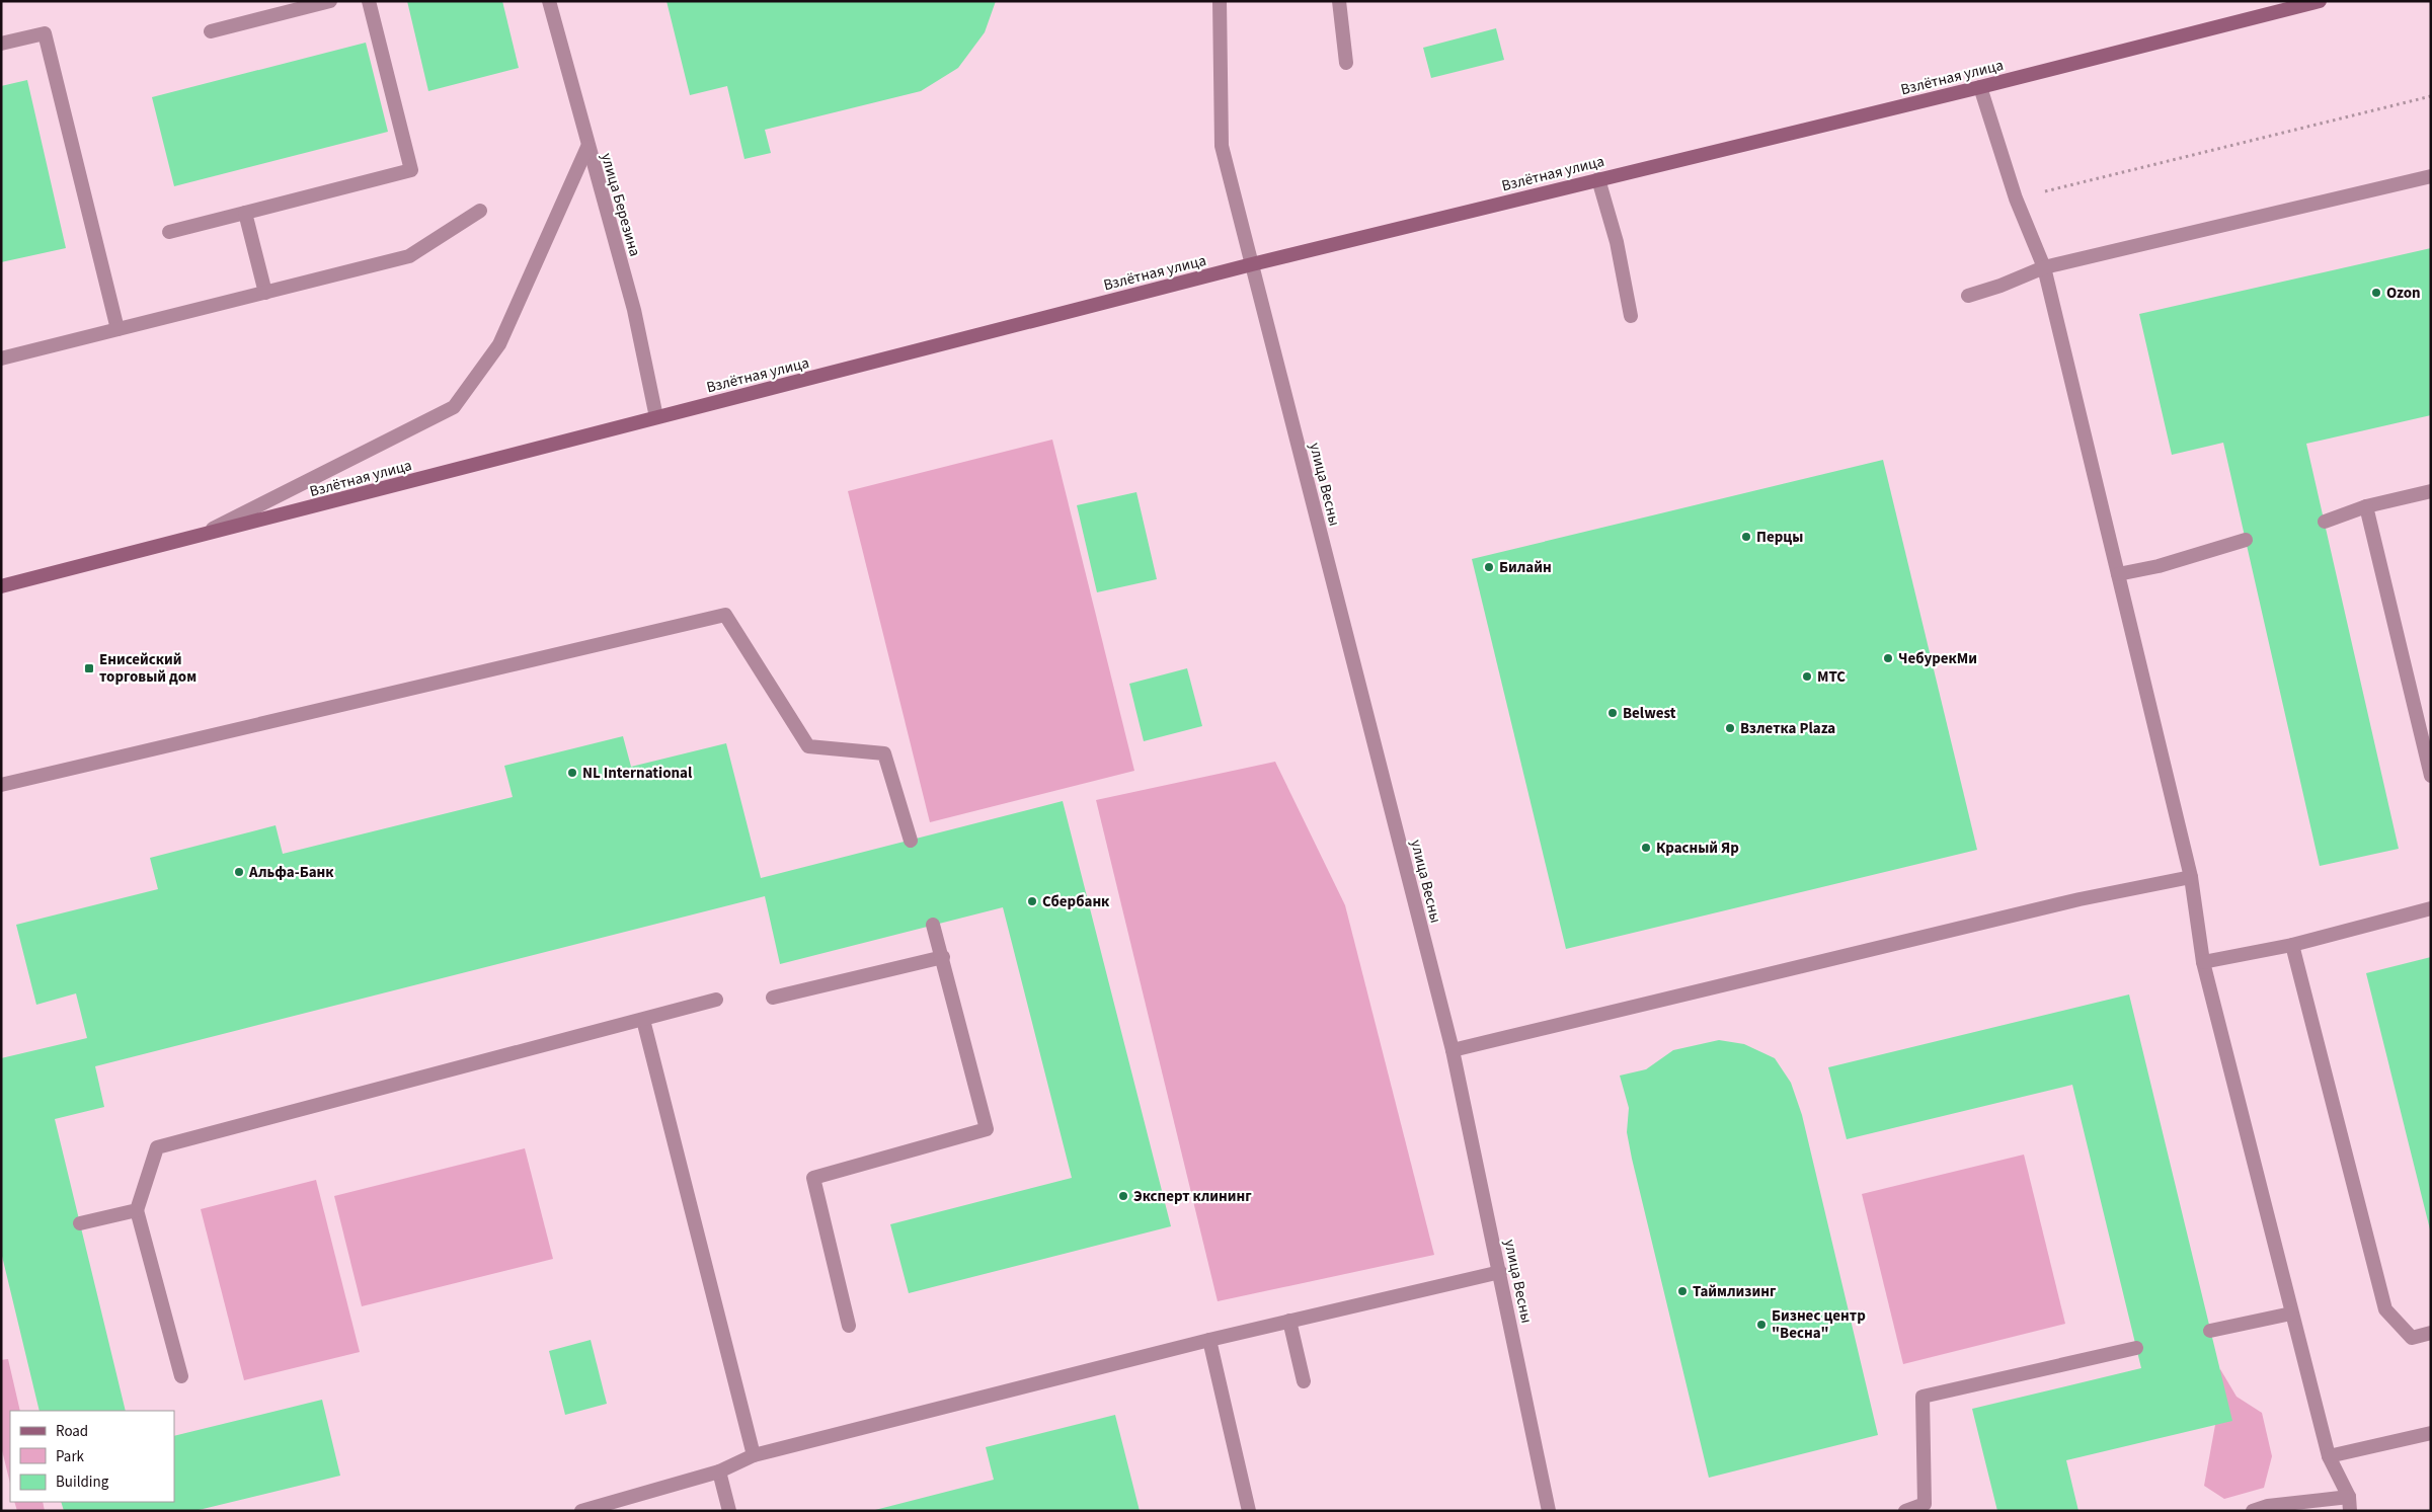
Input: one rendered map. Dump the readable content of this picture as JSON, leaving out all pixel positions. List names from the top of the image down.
{
  "streets": {
    "main road": ["Взлётная улица"],
    "street": ["улица Березина", "улица Весны"]
  },
  "crossings": [
    ["Взлётная улица", "улица Березина"],
    ["Взлётная улица", "улица Весны"]
  ],
  "places": {
    "other": [
      "Ozon",
      "Перцы",
      "Билайн",
      "ЧебурекМи",
      "МТС",
      "Belwest",
      "Взлетка Plaza",
      "NL International",
      "Красный Яр",
      "Альфа-Банк",
      "Сбербанк",
      "Эксперт клининг",
      "Таймлизинг",
      "Бизнес центр \"Весна\""
    ],
    "transit": ["Енисейский торговый дом"]
  },
  "legend": ["Road", "Park", "Building"]
}
